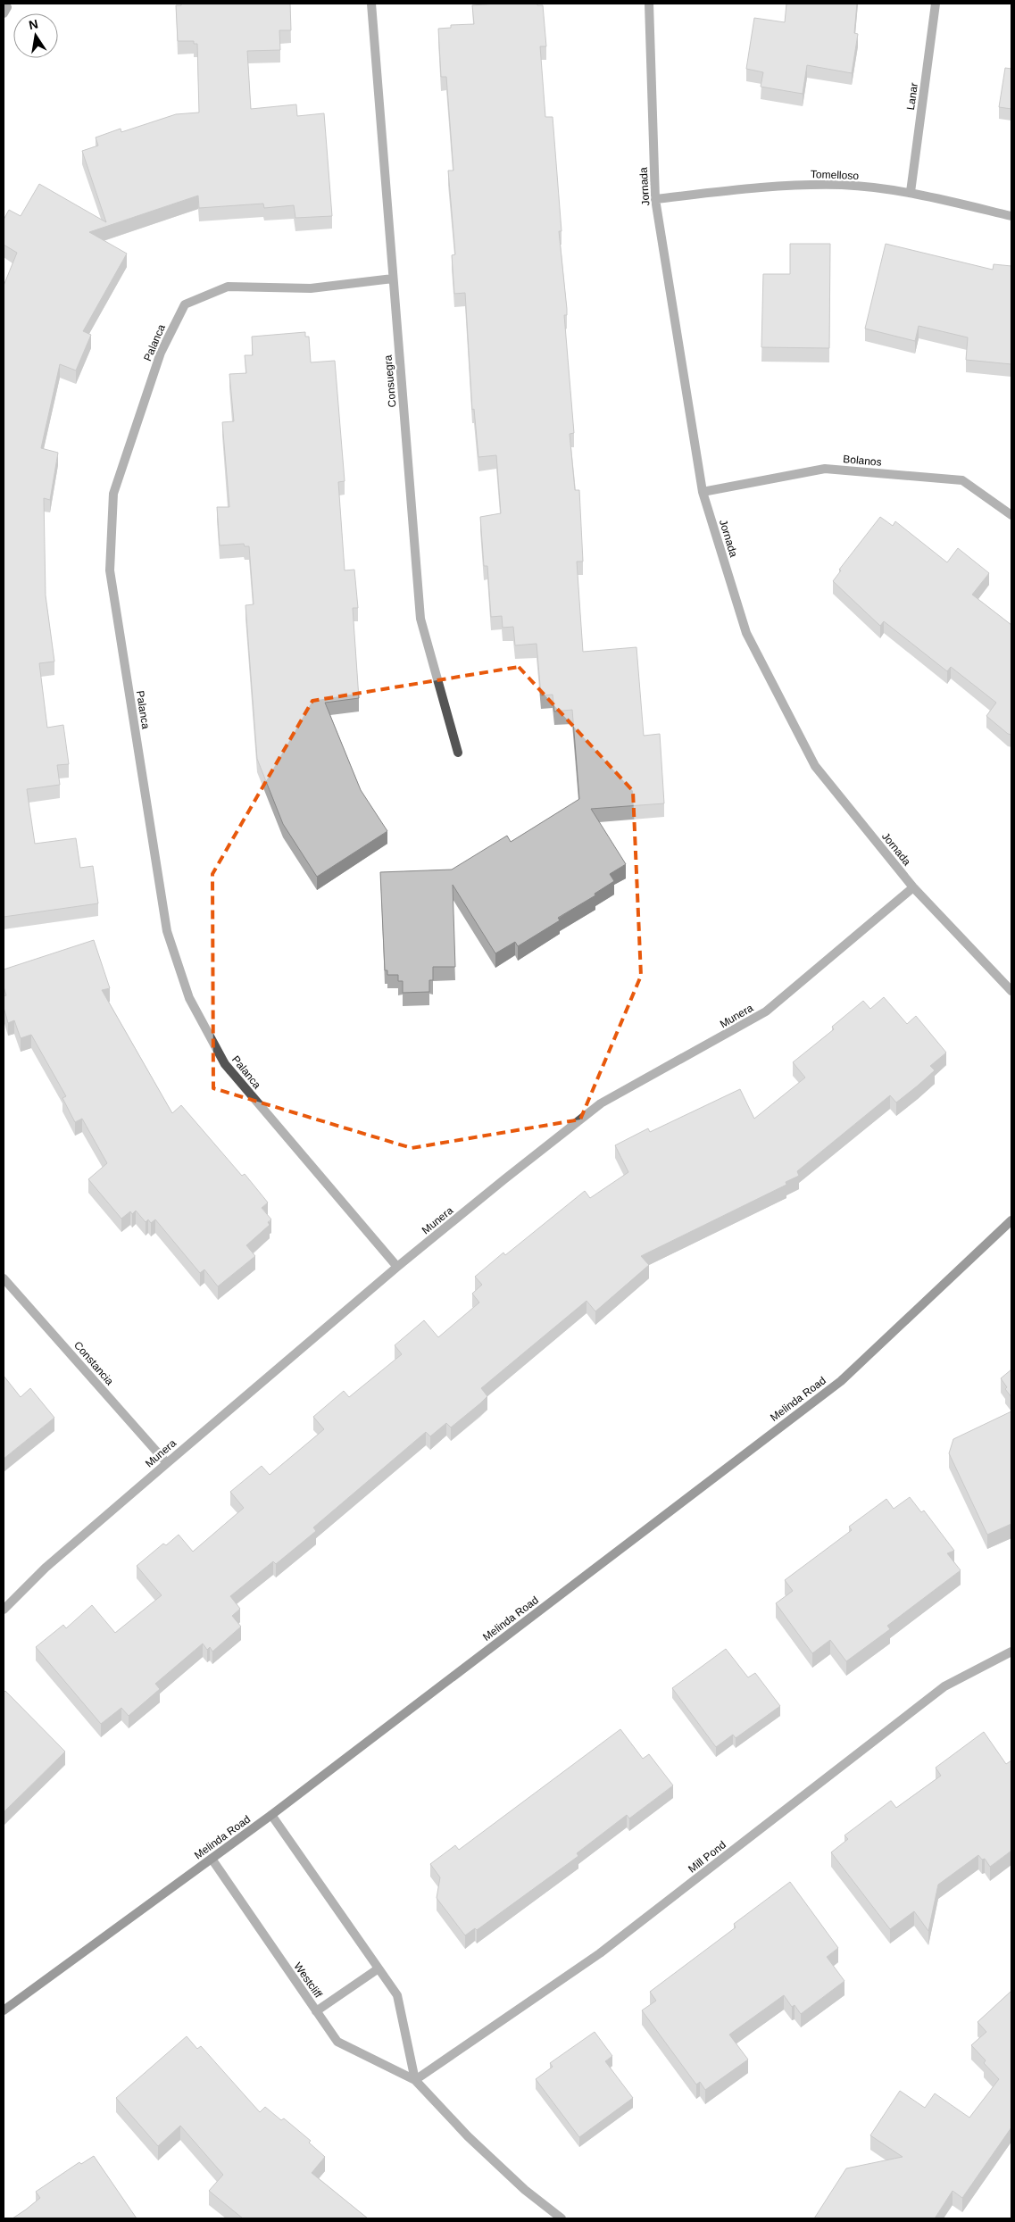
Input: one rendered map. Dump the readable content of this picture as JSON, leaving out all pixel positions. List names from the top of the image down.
{
  "streets": {
    "main road": ["Melinda Road"],
    "street": [
      "Lanar",
      "Tomelloso",
      "Jornada",
      "Palanca",
      "Consuegra",
      "Bolanos",
      "Munera",
      "Constancia",
      "Mill Pond",
      "Westcliff"
    ]
  },
  "crossings": [
    ["Lanar", "Tomelloso"],
    ["Tomelloso", "Jornada"],
    ["Jornada", "Bolanos"],
    ["Jornada", "Munera"],
    ["Palanca", "Consuegra"],
    ["Palanca", "Munera"],
    ["Munera", "Constancia"],
    ["Melinda Road", "Westcliff"],
    ["Mill Pond", "Westcliff"]
  ],
  "north": "top"
}
